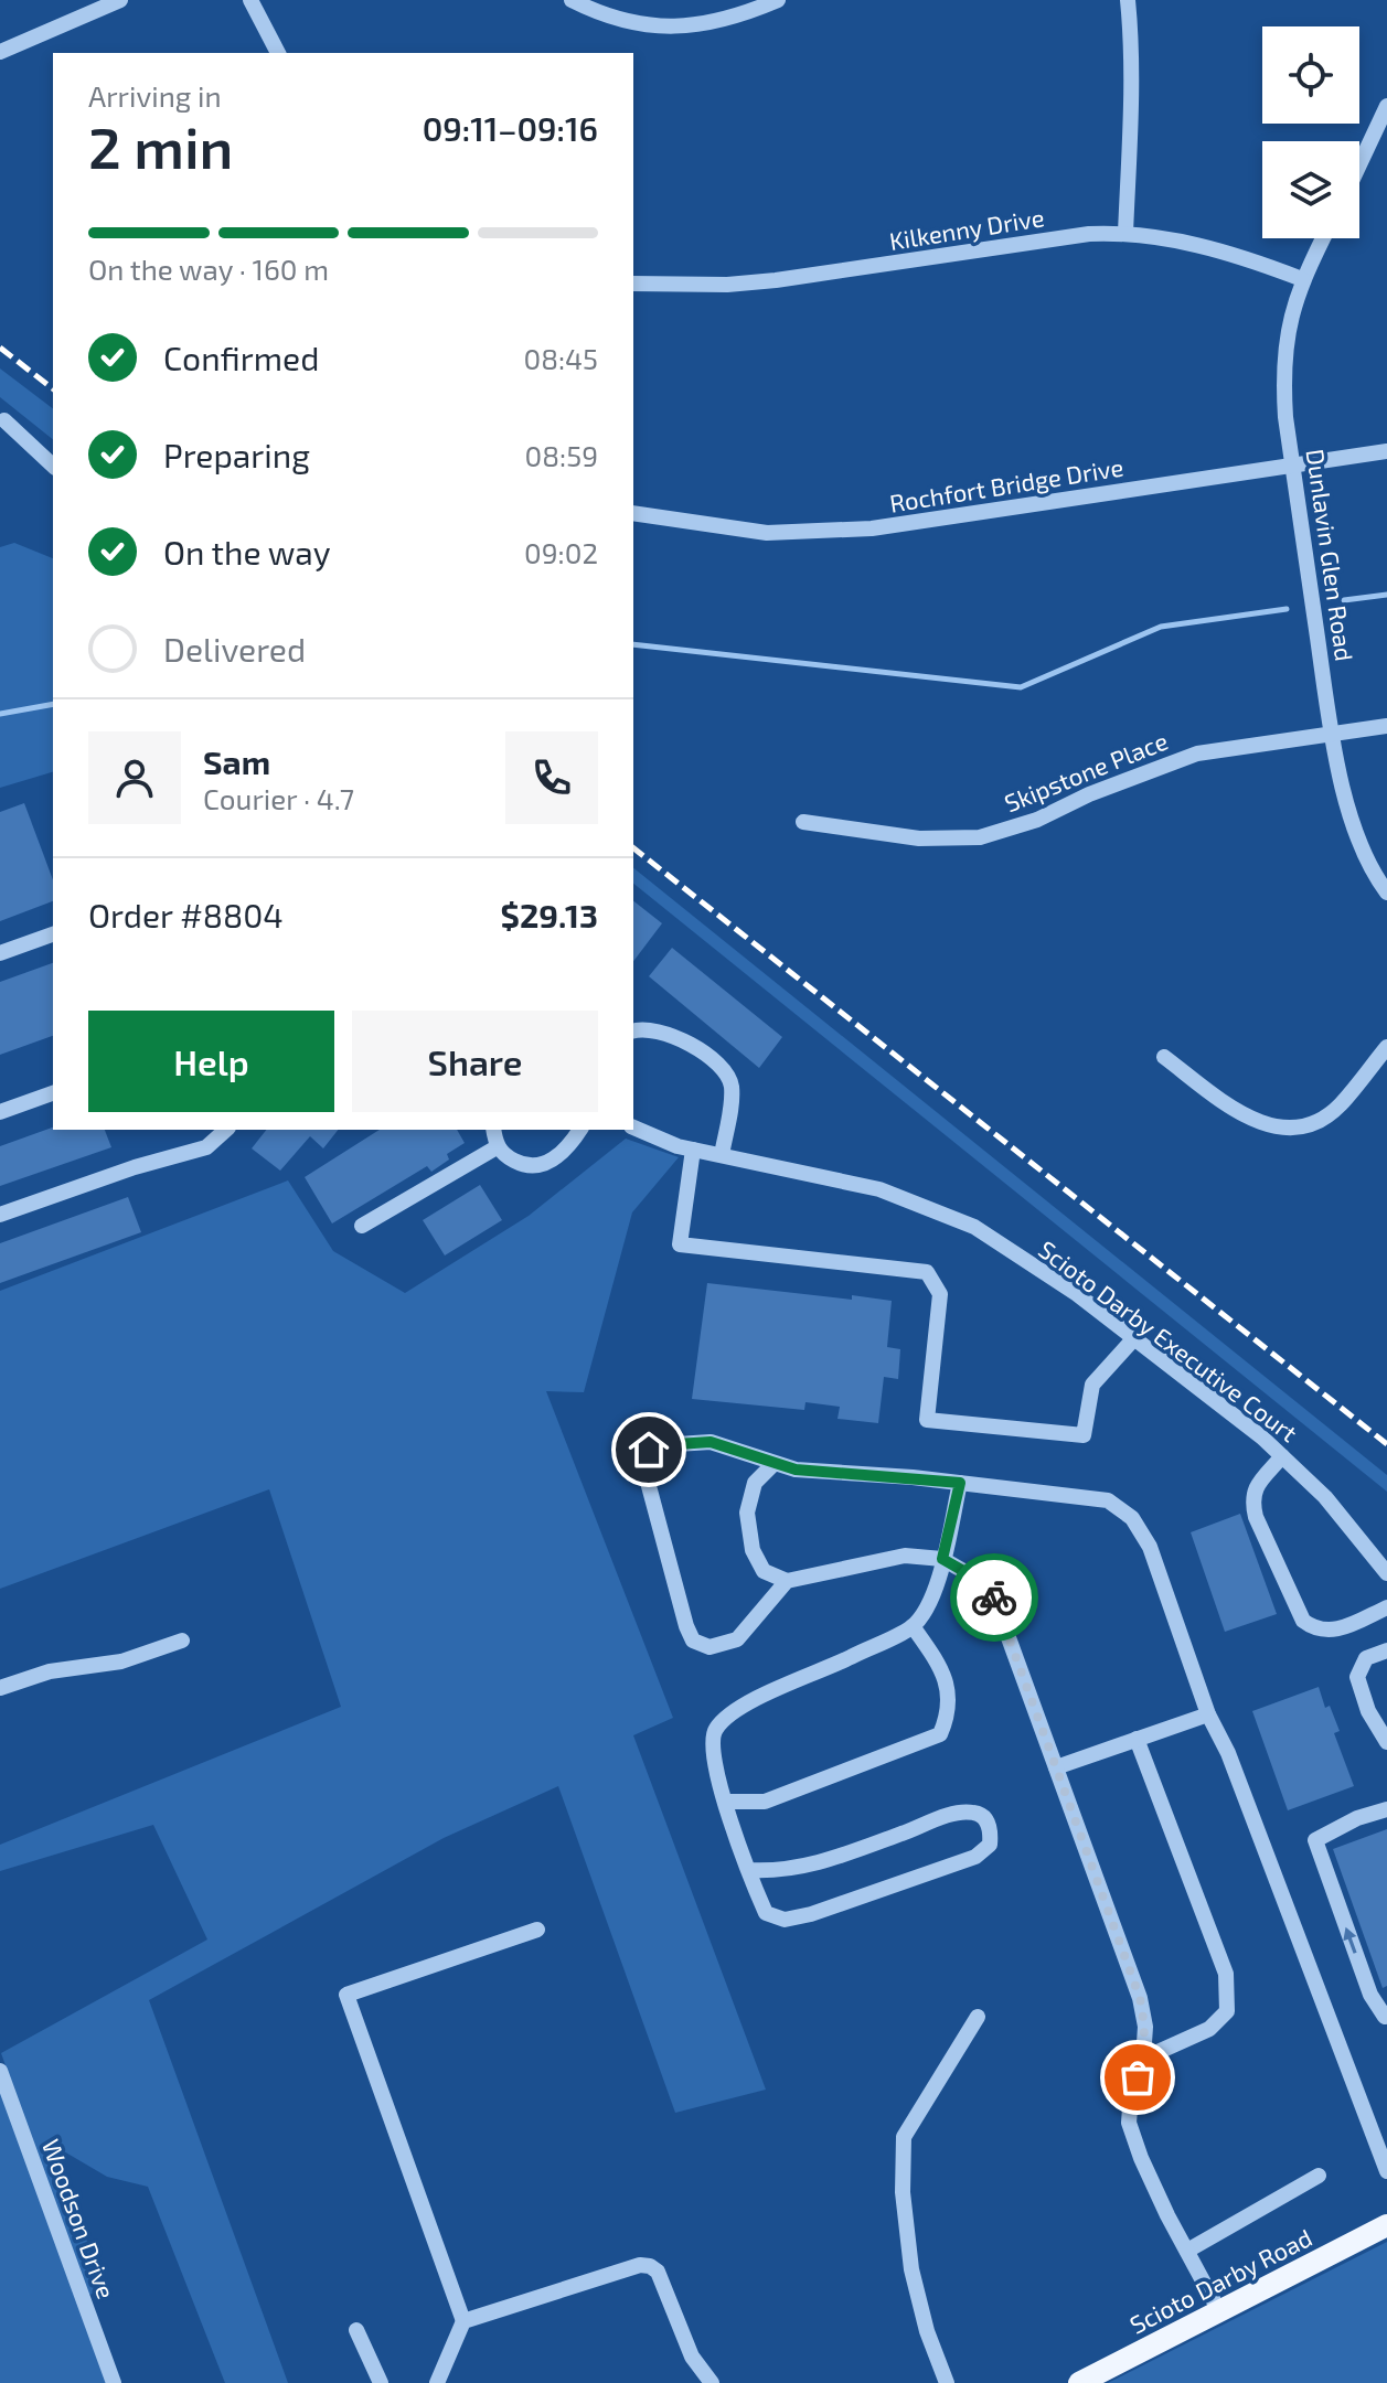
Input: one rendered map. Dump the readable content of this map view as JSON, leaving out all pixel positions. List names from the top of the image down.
{
  "streets": {
    "main road": ["Scioto Darby Road"],
    "street": [
      "Kilkenny Drive",
      "Rochfort Bridge Drive",
      "Dunlavin Glen Road",
      "Skipstone Place",
      "Scioto Darby Executive Court",
      "Woodson Drive"
    ]
  },
  "crossings": [
    ["Kilkenny Drive", "Dunlavin Glen Road"],
    ["Rochfort Bridge Drive", "Dunlavin Glen Road"],
    ["Dunlavin Glen Road", "Skipstone Place"]
  ],
  "page": {
    "heading": ["2 min", "Arriving in", "09:11–09:16"],
    "panel": [
      "Sam",
      "Courier · 4.7",
      "Order #8804",
      "$29.13"
    ],
    "bar": "On the way · 160 m",
    "list": [
      ["Confirmed", "08:45"],
      ["Preparing", "08:59"],
      ["On the way", "09:02"],
      "Delivered"
    ],
    "buttons": ["Help", "Share"]
  }
}
